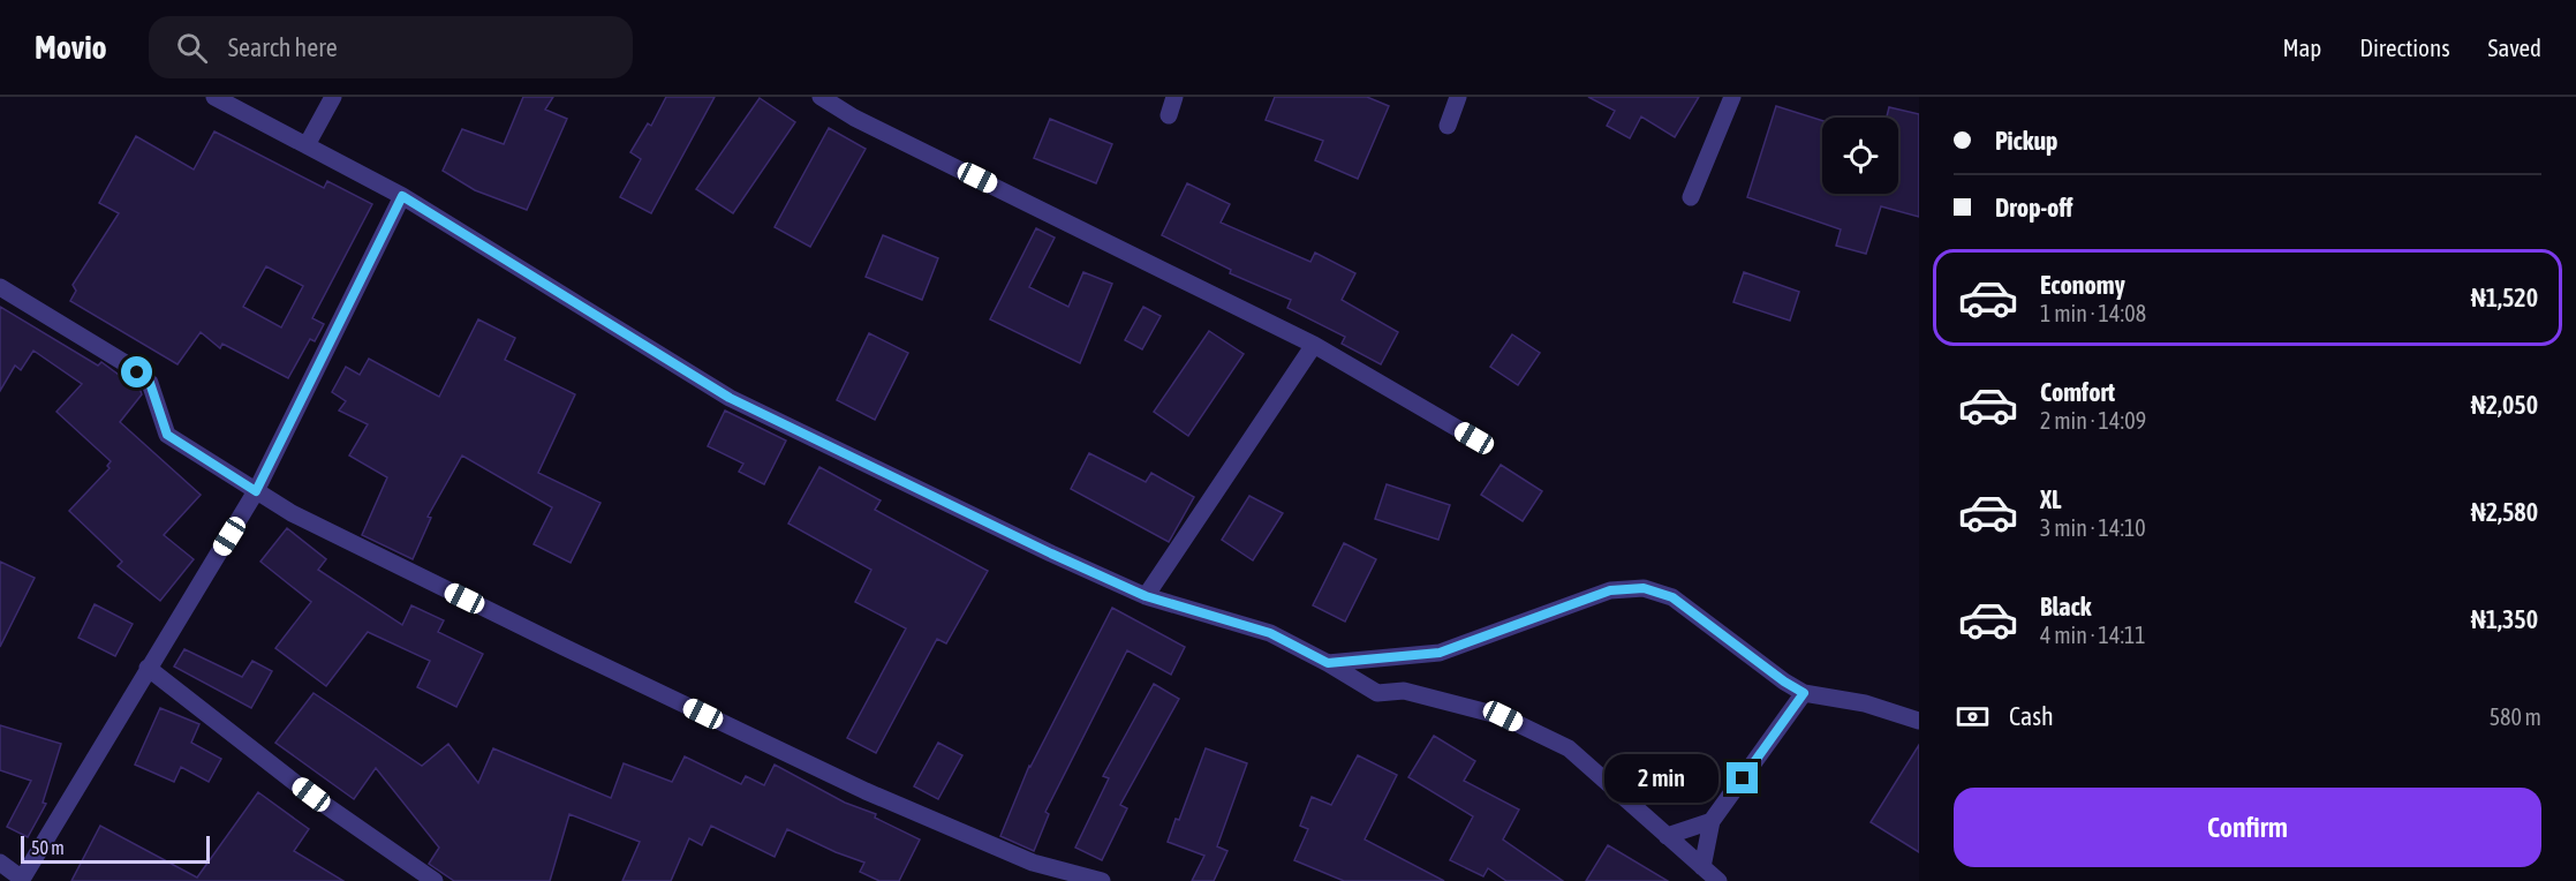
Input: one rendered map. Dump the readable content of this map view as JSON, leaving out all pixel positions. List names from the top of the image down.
{
  "scale_bar": "50 m",
  "page": {
    "header": "Movio",
    "search": "Search here",
    "nav": ["Map", "Directions", "Saved"],
    "banner": ["Pickup", "Drop-off"],
    "list": [
      {
        "name": "Economy",
        "note": "1 min · 14:08",
        "value": "₦1,520"
      },
      {
        "name": "Comfort",
        "note": "2 min · 14:09",
        "value": "₦2,050"
      },
      {
        "name": "XL",
        "note": "3 min · 14:10",
        "value": "₦2,580"
      },
      {
        "name": "Black",
        "note": "4 min · 14:11",
        "value": "₦1,350"
      }
    ],
    "pay": ["Cash", "580 m"],
    "bubble": "2 min",
    "buttons": "Confirm",
    "scale": "50 m"
  }
}
